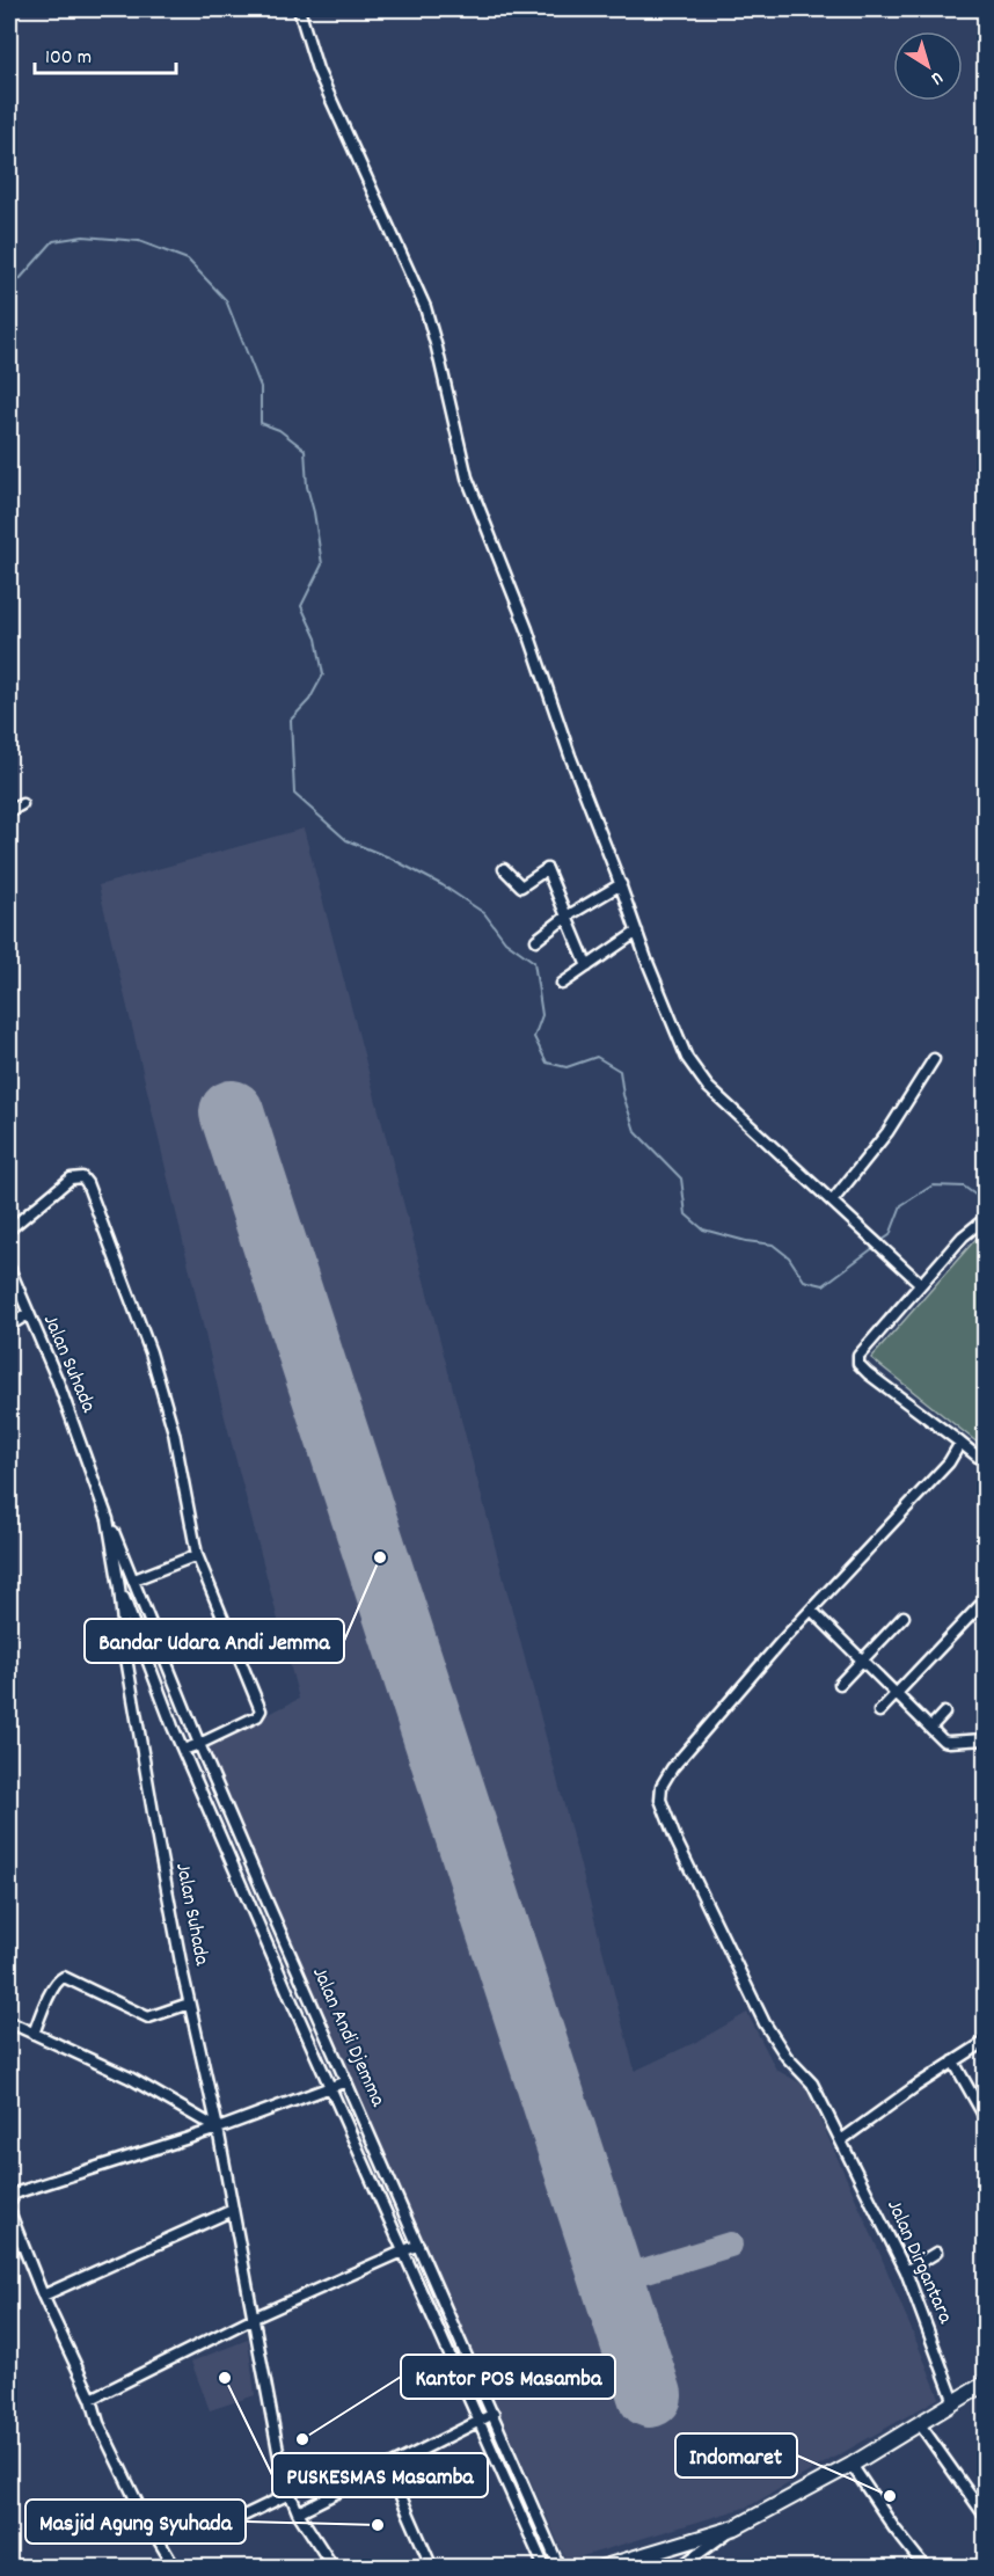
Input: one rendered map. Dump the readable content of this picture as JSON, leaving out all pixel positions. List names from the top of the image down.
{
  "streets": {
    "street": ["Jalan Suhada", "Jalan Andi Djemma", "Jalan Dirgantara"]
  },
  "crossings": [
    ["Jalan Suhada", "Jalan Andi Djemma"]
  ],
  "places": [
    "Bandar Udara Andi Jemma",
    "PUSKESMAS Masamba",
    "Kantor POS Masamba",
    "Indomaret",
    "Masjid Agung Syuhada"
  ],
  "scale_bar": "100 m",
  "north": "bottom right"
}
